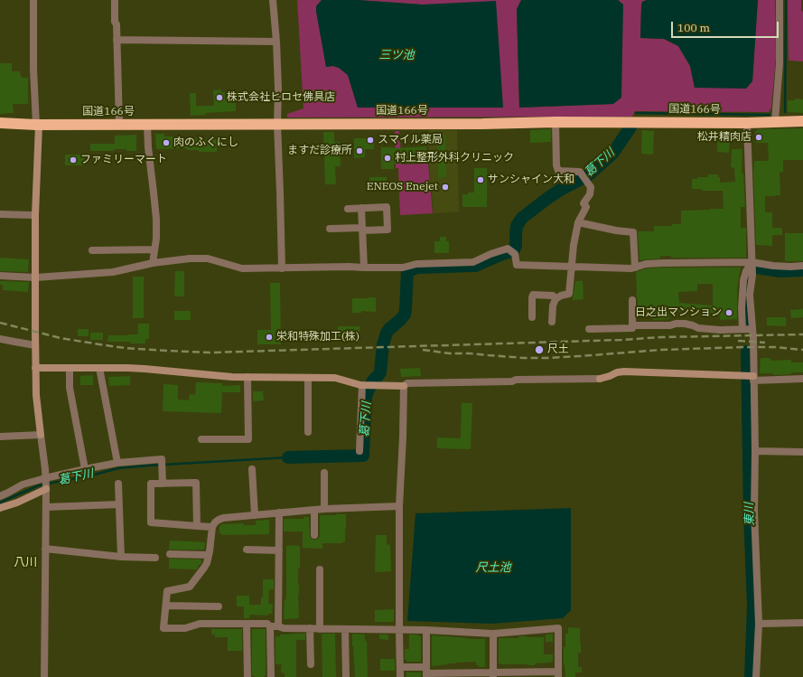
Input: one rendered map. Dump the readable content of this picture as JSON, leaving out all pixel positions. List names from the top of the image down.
{
  "streets": {
    "highway": ["国道166号"]
  },
  "districts": ["八川"],
  "water": [
    "三ツ池",
    "葛下川",
    "東川",
    "尺土池"
  ],
  "places": [
    "株式会社ヒロセ佛具店",
    "松井精肉店",
    "スマイル薬局",
    "肉のふくにし",
    "ますだ診療所",
    "村上整形外科クリニック",
    "ファミリーマート",
    "サンシャイン大和",
    "ENEOS Enejet",
    "日之出マンション",
    "栄和特殊加工(株)",
    "尺土"
  ],
  "scale_bar": "100 m"
}
